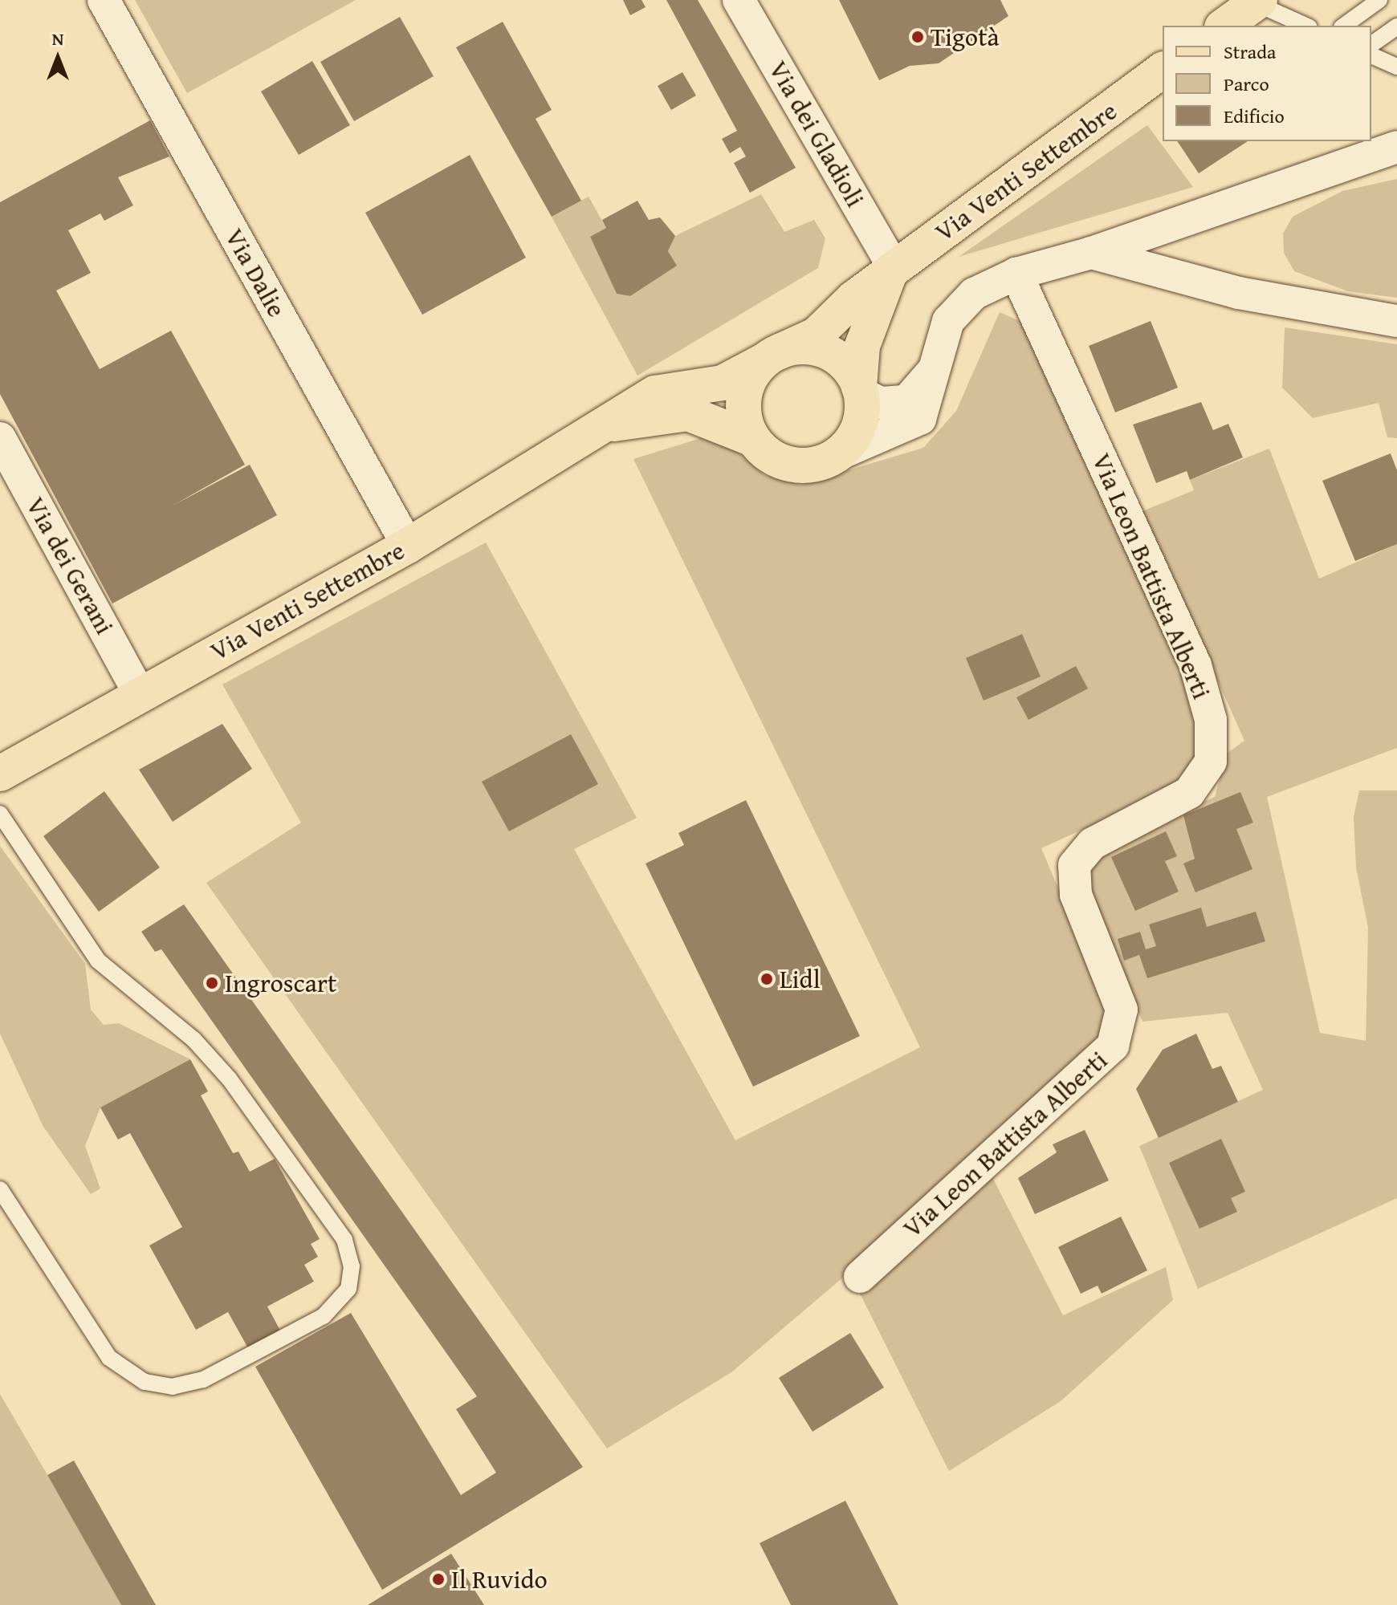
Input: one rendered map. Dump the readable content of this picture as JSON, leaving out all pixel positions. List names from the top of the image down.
{
  "streets": {
    "main road": ["Via Venti Settembre"],
    "street": [
      "Via dei Gladioli",
      "Via Dalie",
      "Via dei Gerani",
      "Via Leon Battista Alberti"
    ]
  },
  "crossings": [
    ["Via dei Gladioli", "Via Venti Settembre"],
    ["Via Venti Settembre", "Via Dalie"],
    ["Via Venti Settembre", "Via dei Gerani"]
  ],
  "places": [
    "Tigotà",
    "Lidl",
    "Ingroscart",
    "Il Ruvido"
  ],
  "legend": ["Strada", "Parco", "Edificio"],
  "north": "top"
}
